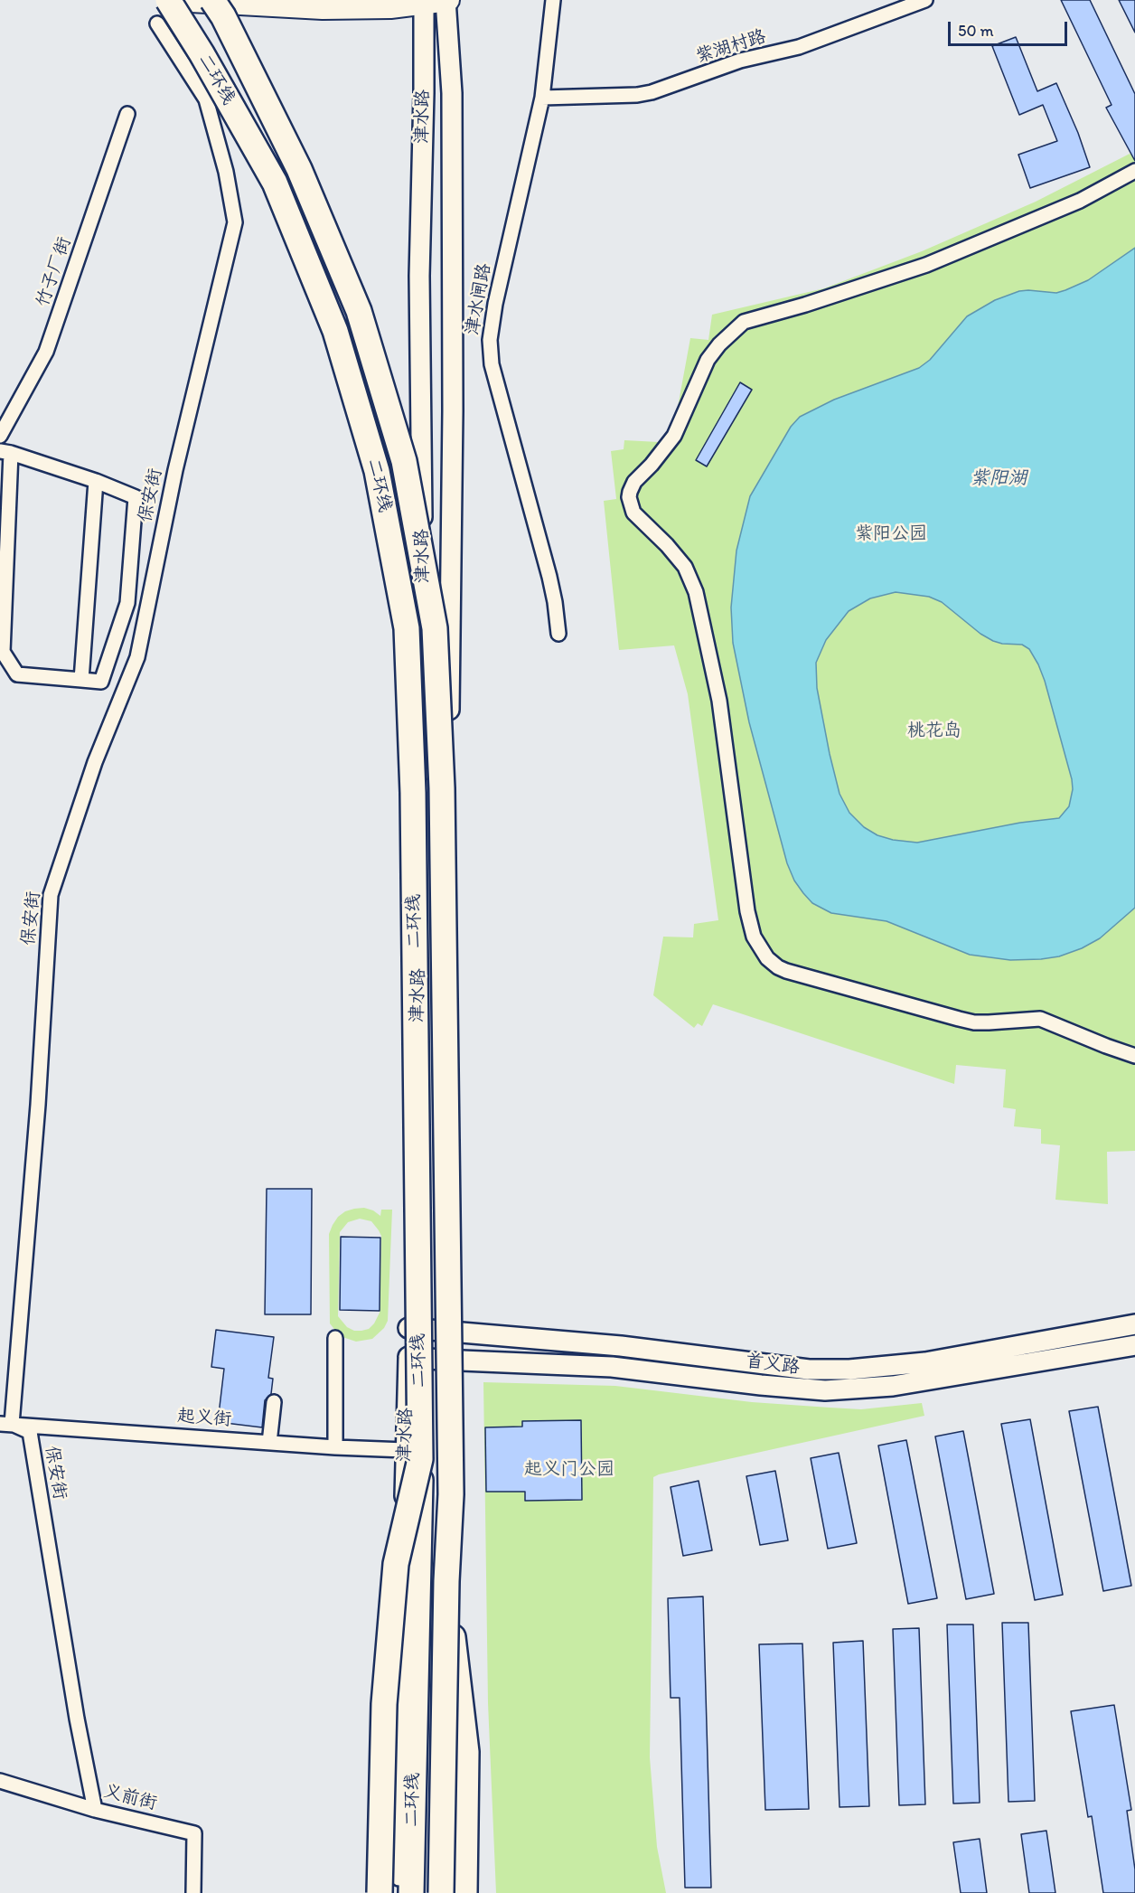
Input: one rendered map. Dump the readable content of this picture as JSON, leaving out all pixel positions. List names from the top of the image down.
{
  "streets": {
    "highway": ["二环线"],
    "main road": ["津水路", "首义路"],
    "street": [
      "紫湖村路",
      "竹子厂街",
      "津水闸路",
      "保安街",
      "起义街",
      "义前街"
    ]
  },
  "crossings": [
    ["紫湖村路", "津水闸路"],
    ["二环线", "津水路"],
    ["二环线", "起义街"],
    ["津水路", "首义路"],
    ["津水路", "起义街"],
    ["保安街", "起义街"],
    ["保安街", "义前街"]
  ],
  "water": ["紫阳湖"],
  "parks": ["紫阳公园", "桃花岛", "起义门公园"],
  "scale_bar": "50 m"
}
